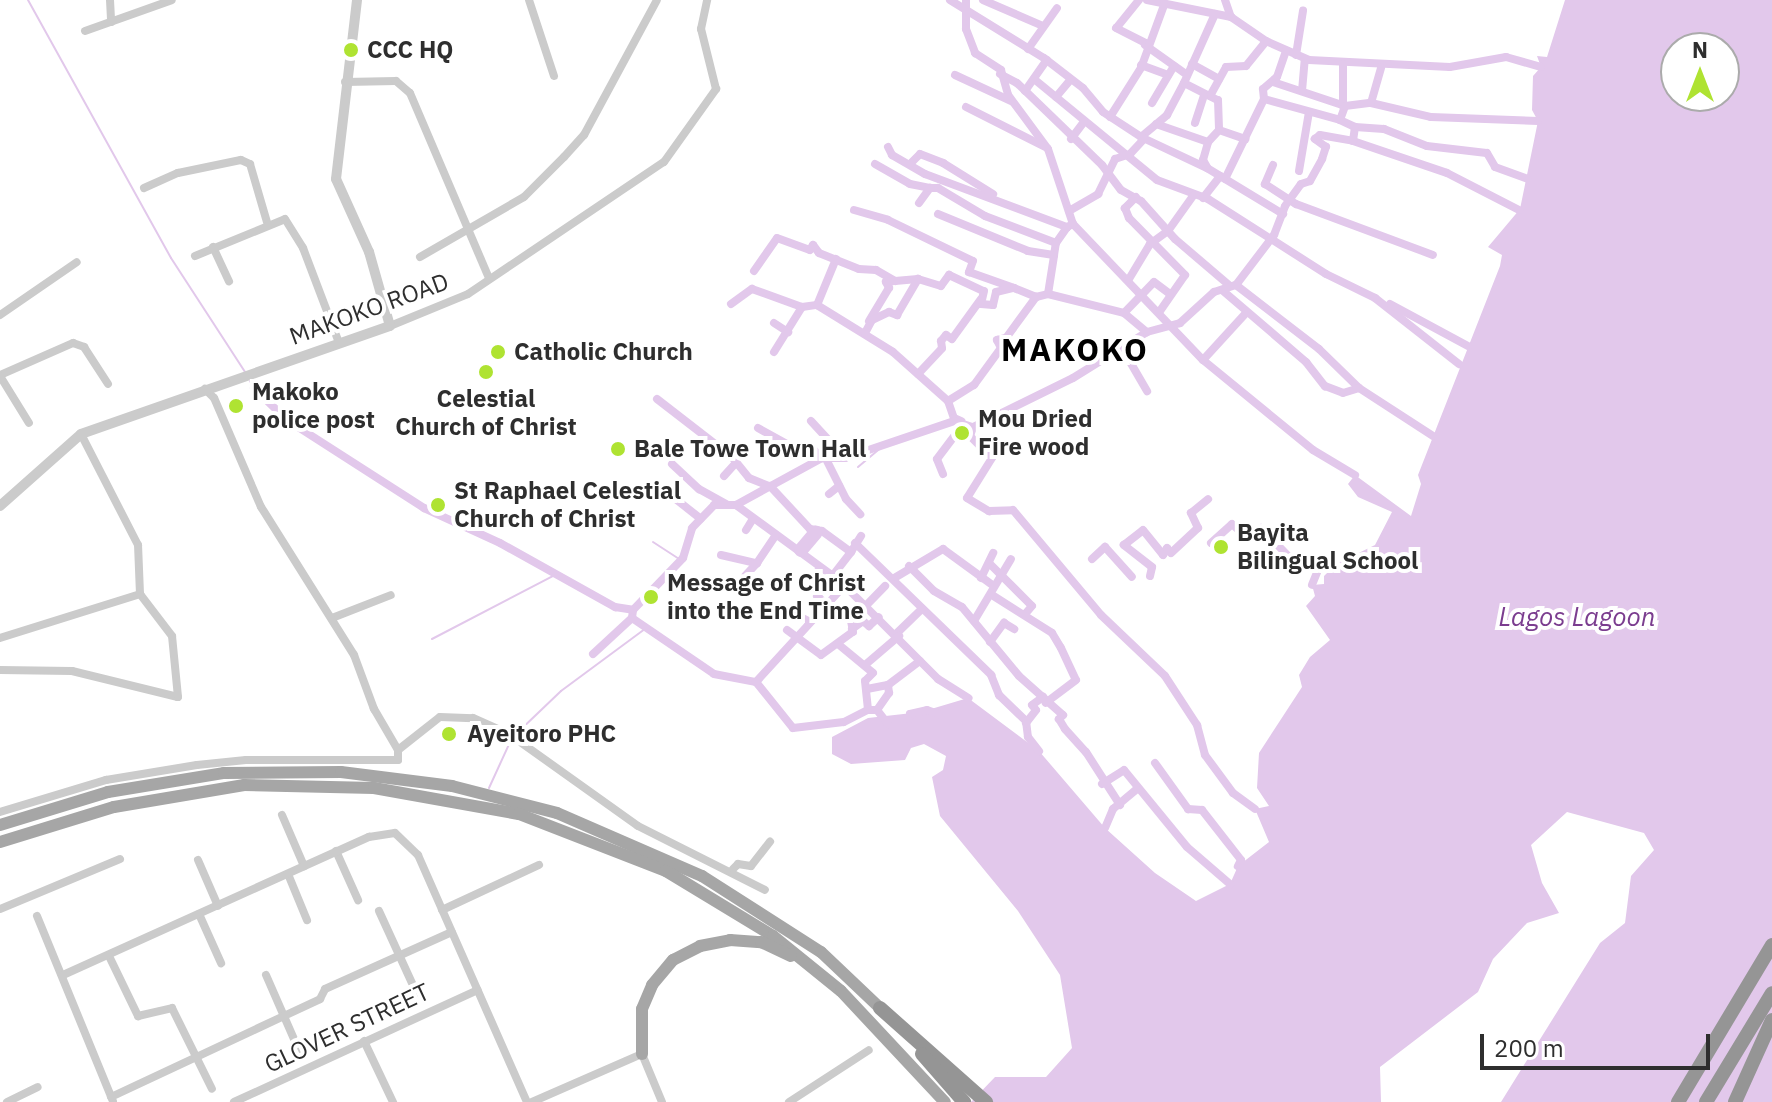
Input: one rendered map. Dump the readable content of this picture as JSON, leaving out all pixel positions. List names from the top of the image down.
{
  "streets": {
    "street": ["MAKOKO ROAD", "GLOVER STREET"]
  },
  "districts": ["MAKOKO"],
  "water": ["Lagos Lagoon"],
  "places": [
    "CCC HQ",
    "Catholic Church",
    "Celestial Church of Christ",
    "Makoko police post",
    "Mou Dried Fire wood",
    "Bale Towe Town Hall",
    "St Raphael Celestial Church of Christ",
    "Bayita Bilingual School",
    "Message of Christ into the End Time",
    "Ayeitoro PHC"
  ],
  "scale_bar": "200 m",
  "north": "top"
}
